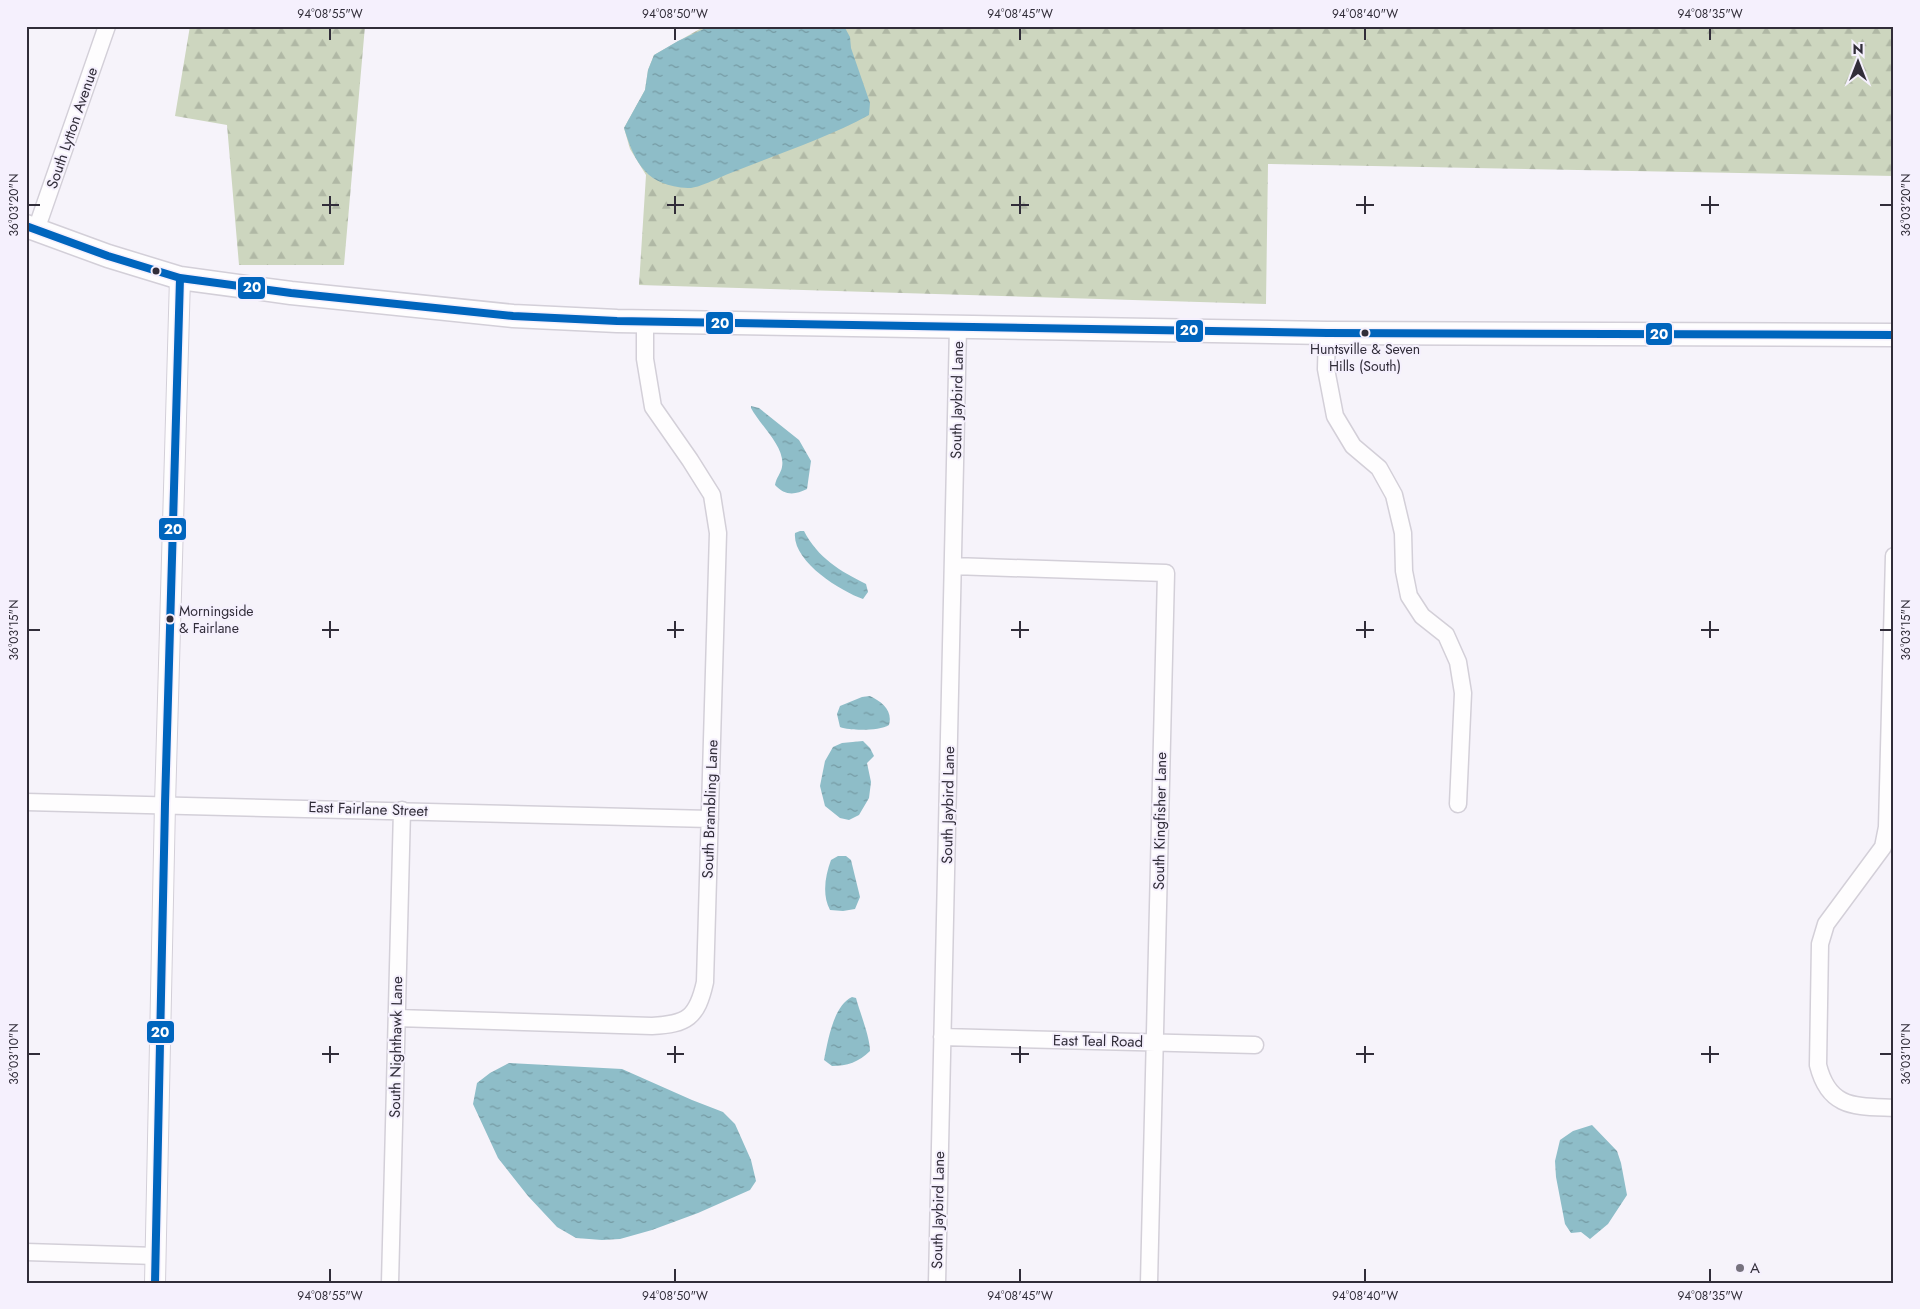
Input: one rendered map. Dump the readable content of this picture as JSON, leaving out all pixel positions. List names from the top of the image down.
{
  "streets": {
    "street": [
      "South Lytton Avenue",
      "South Jaybird Lane",
      "East Fairlane Street",
      "South Brambling Lane",
      "South Kingfisher Lane",
      "East Teal Road",
      "South Nighthawk Lane"
    ]
  },
  "crossings": [
    ["South Jaybird Lane", "South Kingfisher Lane"],
    ["South Jaybird Lane", "East Teal Road"],
    ["East Fairlane Street", "South Brambling Lane"],
    ["East Fairlane Street", "South Nighthawk Lane"],
    ["South Brambling Lane", "South Nighthawk Lane"],
    ["South Kingfisher Lane", "East Teal Road"]
  ],
  "places": ["Huntsville & Seven Hills (South)", "Morningside & Fairlane", "A"],
  "lines": ["transit line 20"],
  "north": "top",
  "coordinates": [
    "94°08'55\"W",
    "94°08'50\"W",
    "94°08'45\"W",
    "94°08'40\"W",
    "94°08'35\"W",
    "36°03'20\"N",
    "36°03'15\"N",
    "36°03'10\"N"
  ]
}
